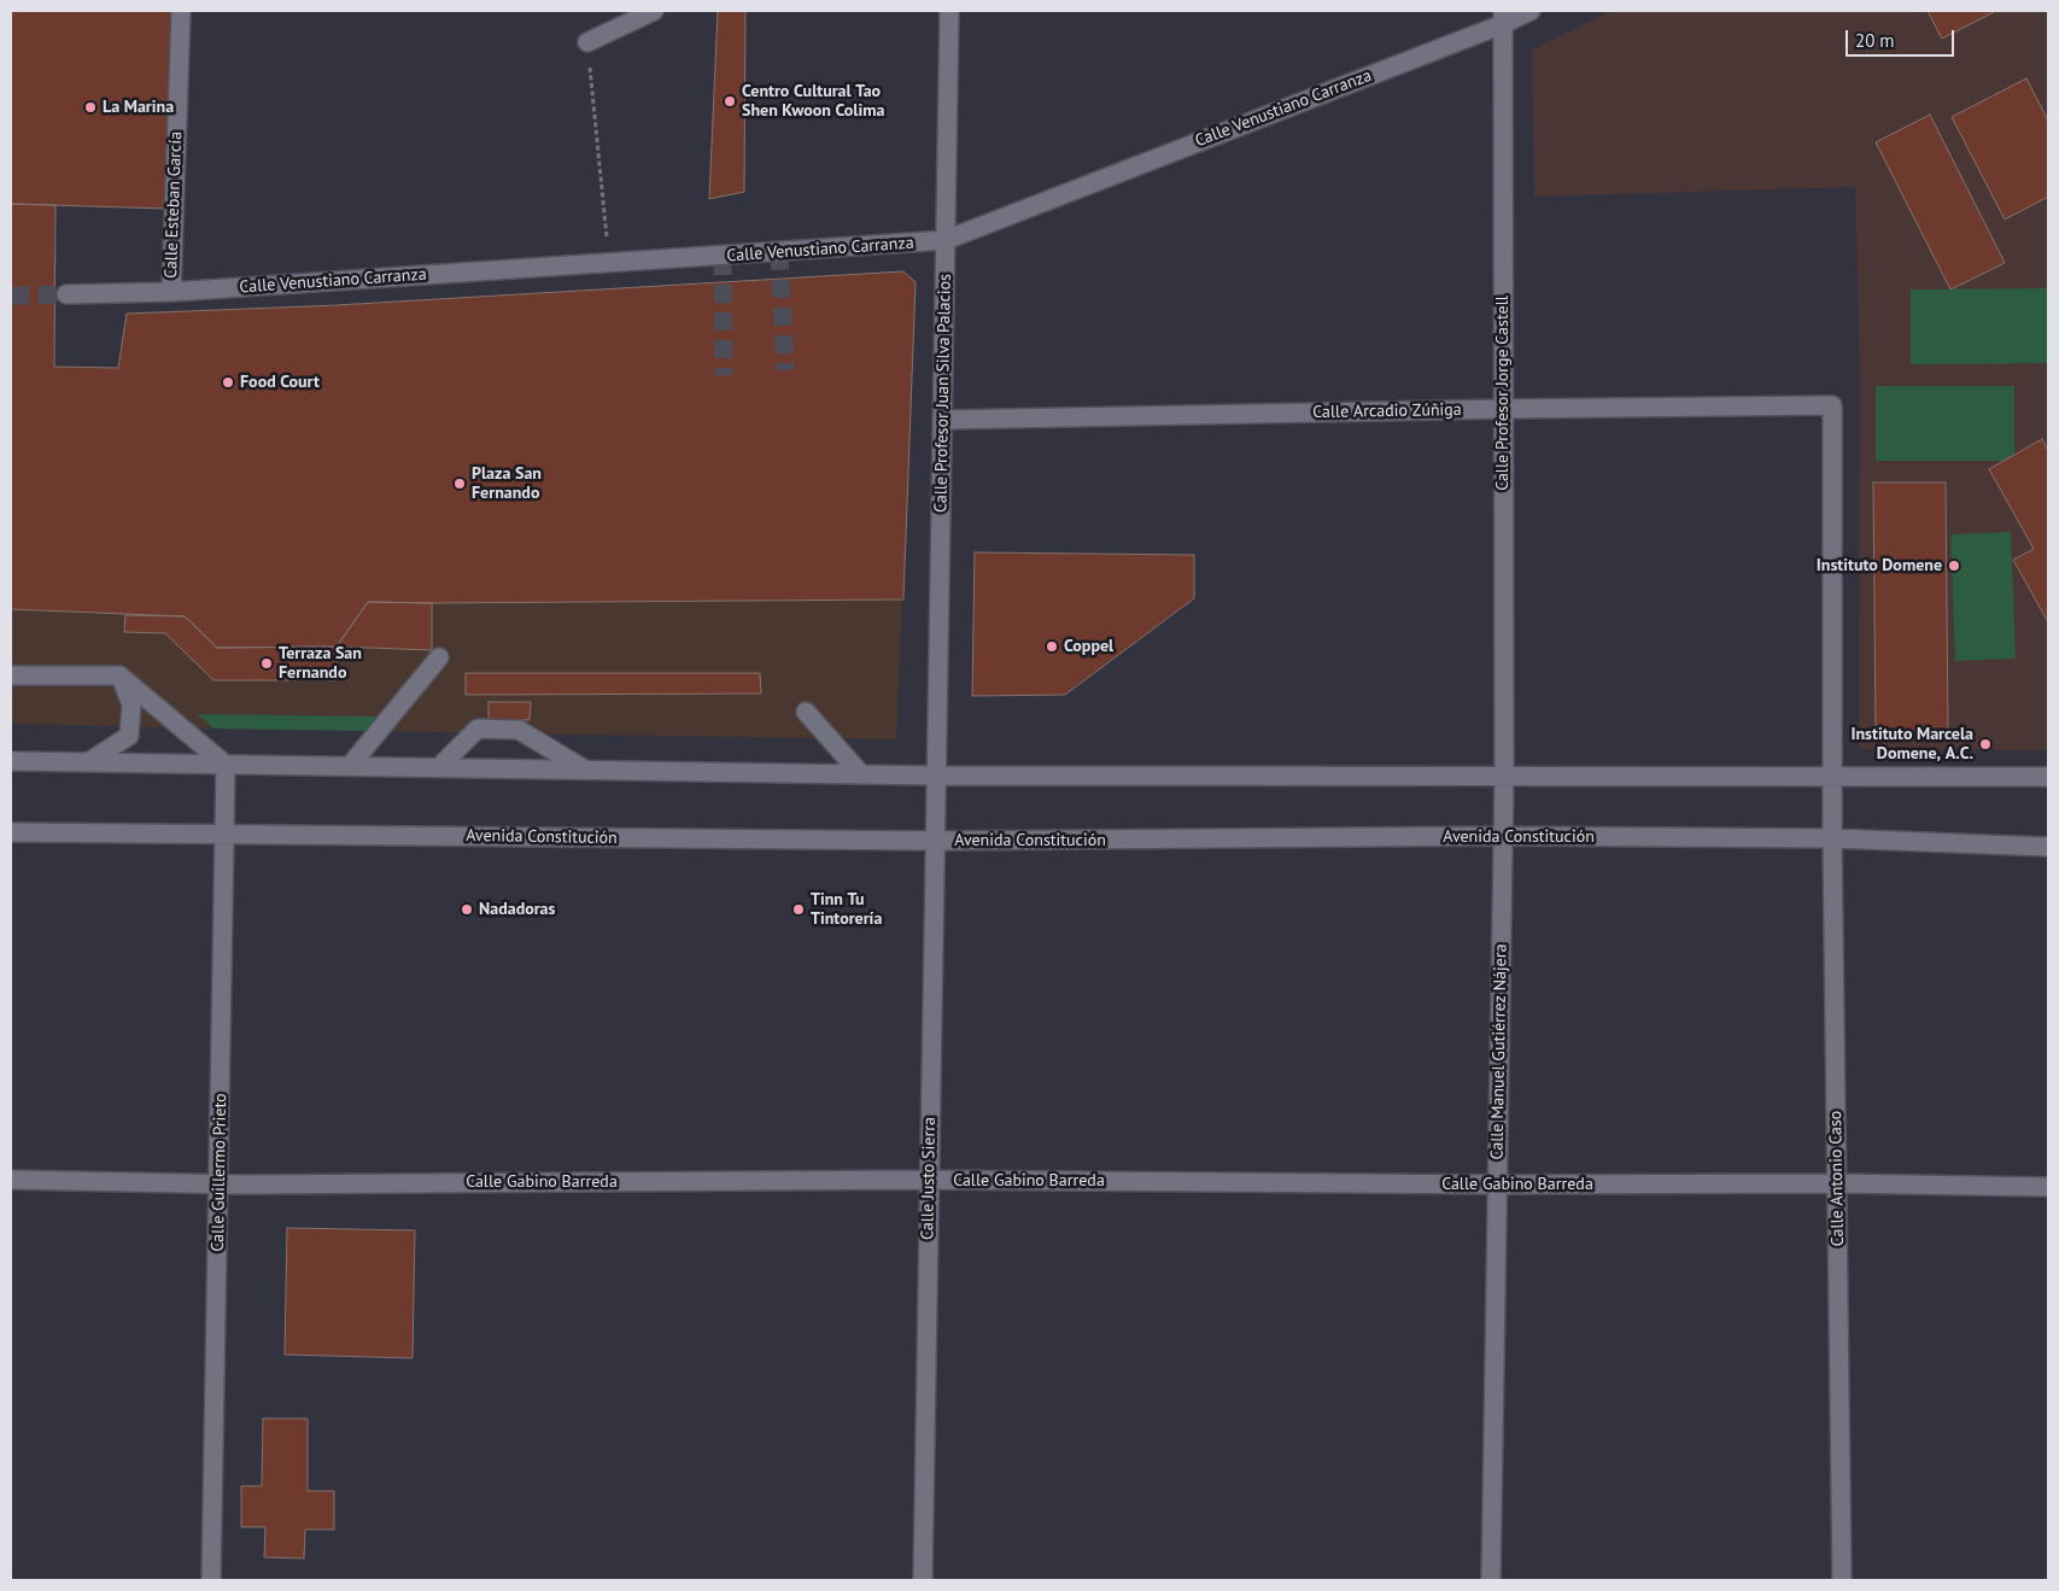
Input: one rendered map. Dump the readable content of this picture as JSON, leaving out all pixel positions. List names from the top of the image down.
{
  "streets": {
    "street": [
      "Calle Venustiano Carranza",
      "Calle Esteban García",
      "Calle Profesor Juan Silva Palacios",
      "Calle Profesor Jorge Castell",
      "Calle Arcadio Zúñiga",
      "Avenida Constitución",
      "Calle Manuel Gutiérrez Nájera",
      "Calle Guillermo Prieto",
      "Calle Justo Sierra",
      "Calle Antonio Caso",
      "Calle Gabino Barreda"
    ]
  },
  "crossings": [
    ["Calle Venustiano Carranza", "Calle Esteban García"],
    ["Calle Venustiano Carranza", "Calle Profesor Juan Silva Palacios"],
    ["Calle Venustiano Carranza", "Calle Profesor Jorge Castell"],
    ["Calle Profesor Juan Silva Palacios", "Calle Arcadio Zúñiga"],
    ["Calle Profesor Juan Silva Palacios", "Calle Justo Sierra"],
    ["Calle Profesor Jorge Castell", "Calle Arcadio Zúñiga"],
    ["Calle Profesor Jorge Castell", "Calle Manuel Gutiérrez Nájera"],
    ["Calle Arcadio Zúñiga", "Calle Antonio Caso"],
    ["Avenida Constitución", "Calle Manuel Gutiérrez Nájera"],
    ["Avenida Constitución", "Calle Guillermo Prieto"],
    ["Avenida Constitución", "Calle Justo Sierra"],
    ["Avenida Constitución", "Calle Antonio Caso"],
    ["Calle Manuel Gutiérrez Nájera", "Calle Gabino Barreda"],
    ["Calle Guillermo Prieto", "Calle Gabino Barreda"],
    ["Calle Justo Sierra", "Calle Gabino Barreda"],
    ["Calle Antonio Caso", "Calle Gabino Barreda"]
  ],
  "places": [
    "Centro Cultural Tao Shen Kwoon Colima",
    "La Marina",
    "Food Court",
    "Plaza San Fernando",
    "Instituto Domene",
    "Coppel",
    "Terraza San Fernando",
    "Instituto Marcela Domene, A.C.",
    "Nadadoras",
    "Tinn Tu Tintorería"
  ],
  "scale_bar": "20 m"
}
